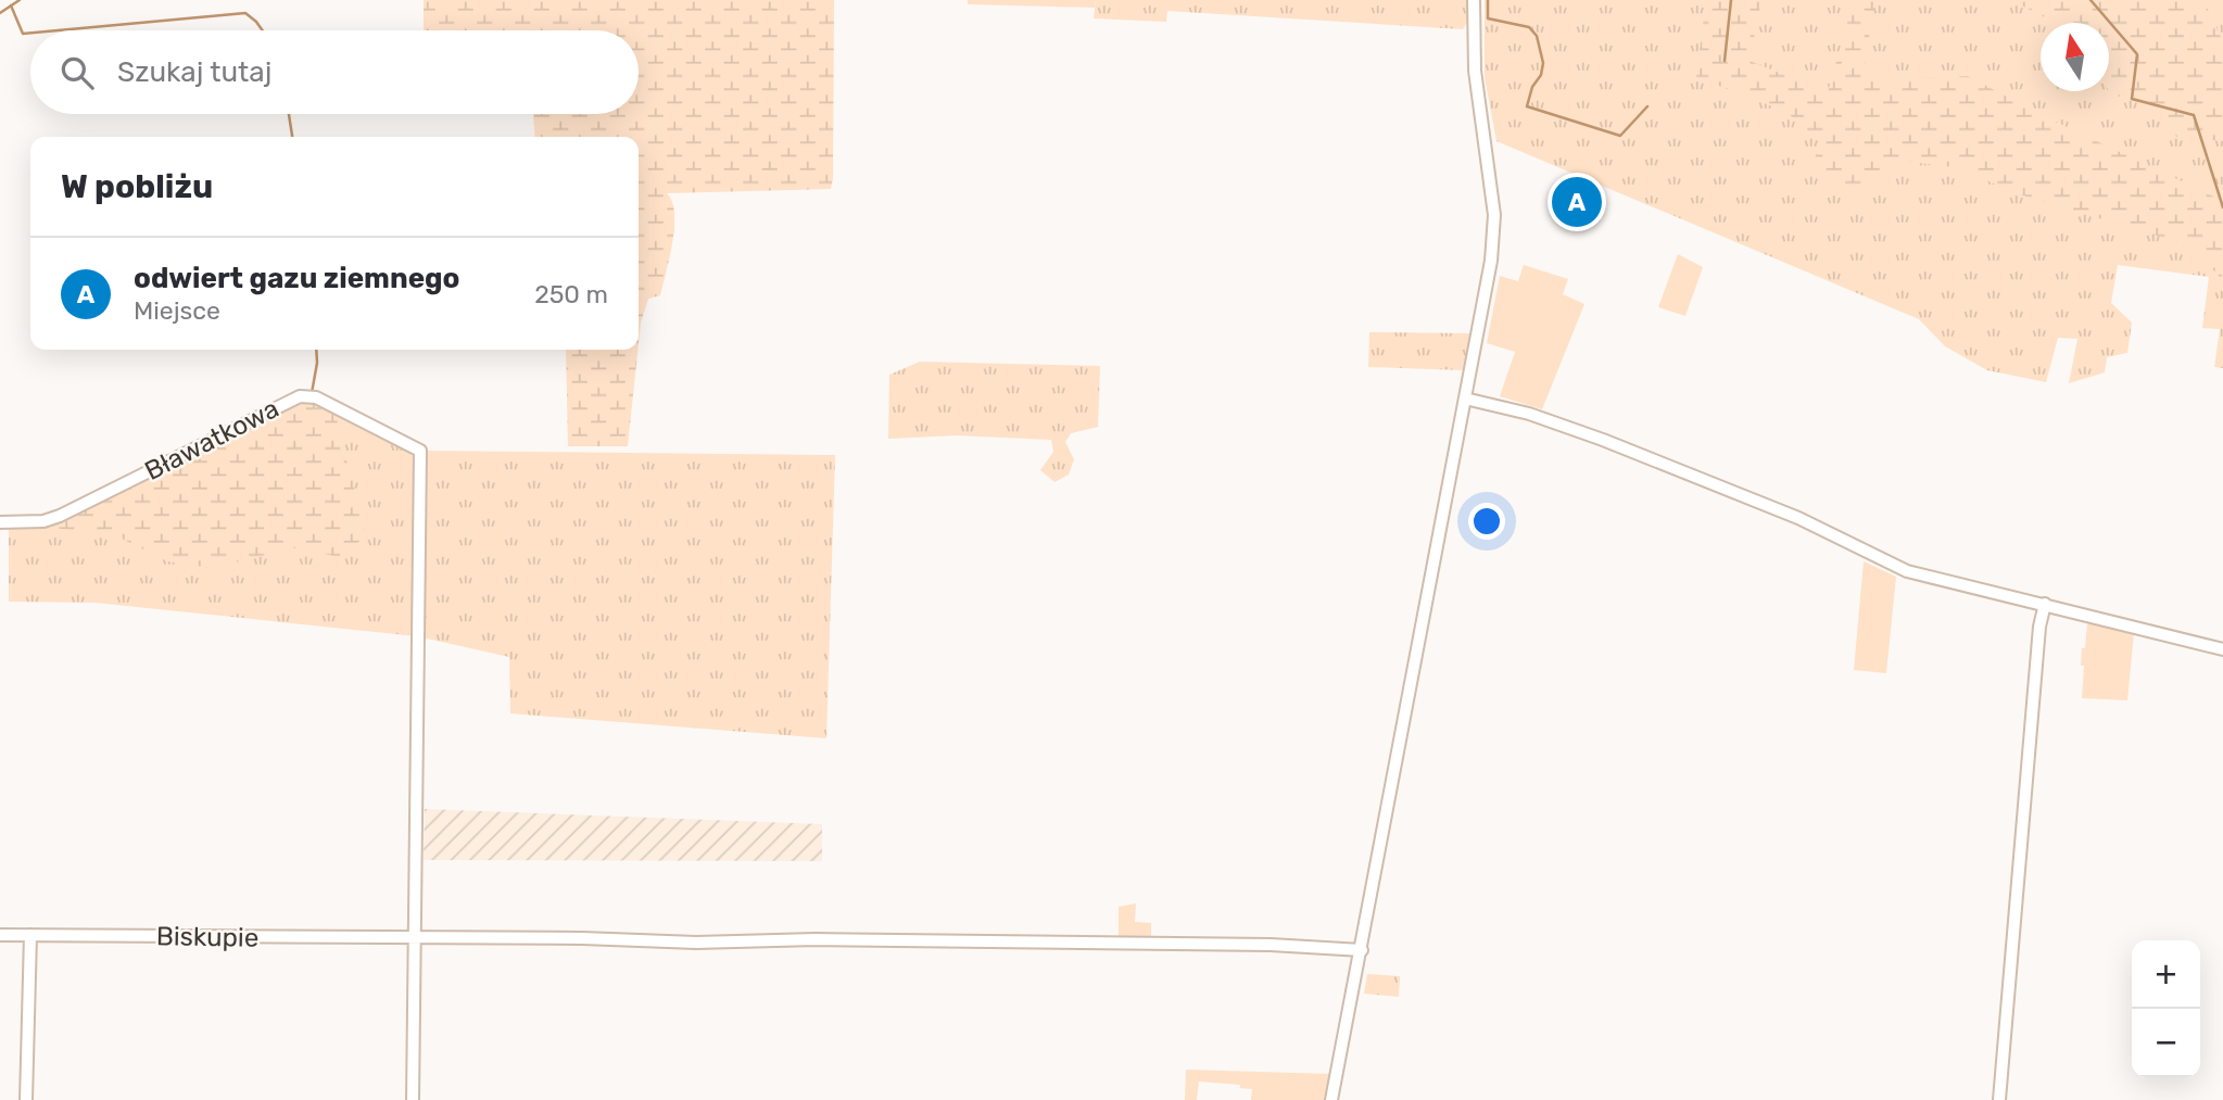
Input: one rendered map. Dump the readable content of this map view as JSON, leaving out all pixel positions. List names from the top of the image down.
{
  "streets": {
    "street": ["Bławatkowa", "Biskupie"]
  },
  "crossings": [
    ["Bławatkowa", "Biskupie"]
  ],
  "north": "top",
  "page": {
    "search": "Szukaj tutaj",
    "heading": "W pobliżu",
    "pins": "A",
    "list": [
      {
        "mark": "A",
        "name": "odwiert gazu ziemnego",
        "note": "Miejsce",
        "value": "250 m"
      }
    ],
    "map_buttons": ["+", "−"]
  }
}
